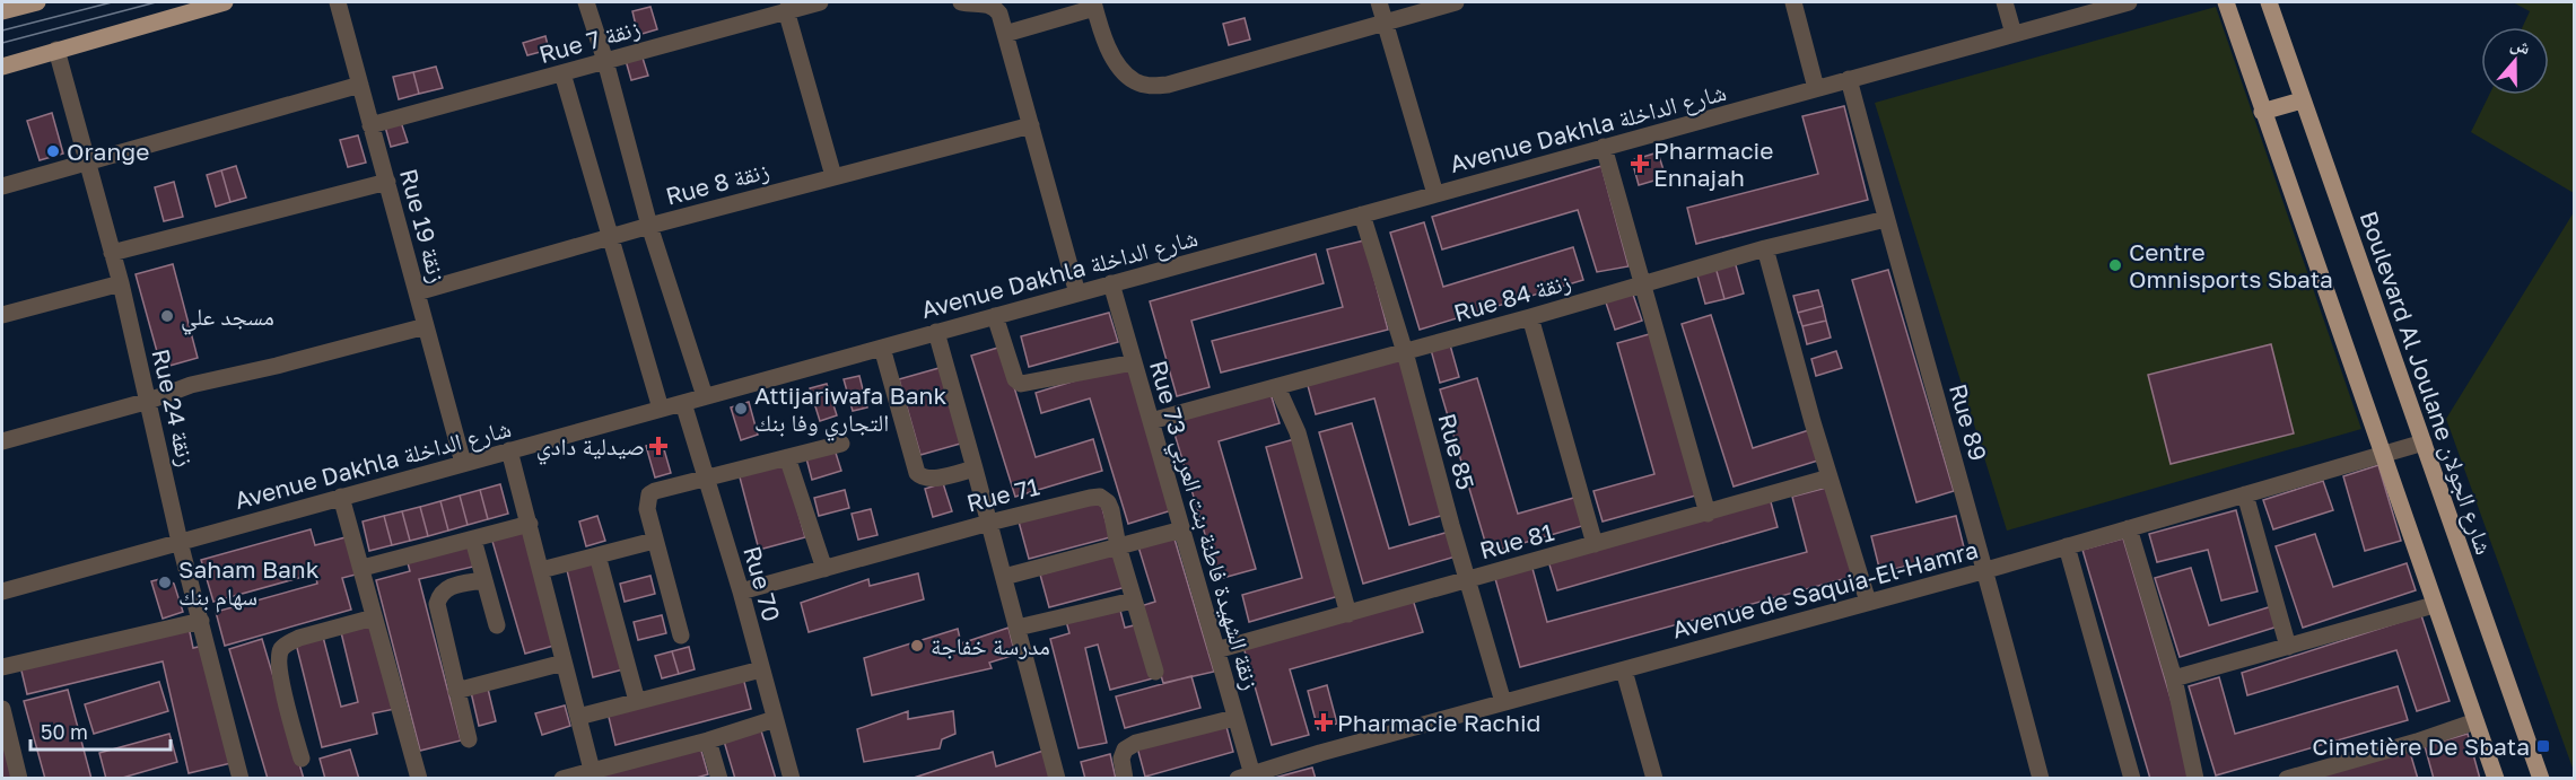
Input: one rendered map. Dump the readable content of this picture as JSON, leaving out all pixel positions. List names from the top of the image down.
{
  "streets": {
    "main road": ["Boulevard Al Joulane شارع الجولان"],
    "street": [
      "Rue 7 زنقة",
      "Avenue Dakhla شارع الداخلة",
      "Rue 8 زنقة",
      "Rue 19 زنقة",
      "Rue 84 زنقة",
      "Rue 24 زنقة",
      "Rue 89",
      "Rue 85",
      "Rue 71",
      "Rue 73 زنقة الشهيدة فاطنة بنت العربي",
      "Rue 81",
      "Rue 70",
      "Avenue de Saquia-El-Hamra"
    ]
  },
  "crossings": [
    ["Rue 7 زنقة", "Rue 19 زنقة"],
    ["Avenue Dakhla شارع الداخلة", "Rue 19 زنقة"],
    ["Avenue Dakhla شارع الداخلة", "Rue 24 زنقة"],
    ["Avenue Dakhla شارع الداخلة", "Rue 89"],
    ["Avenue Dakhla شارع الداخلة", "Rue 85"],
    ["Avenue Dakhla شارع الداخلة", "Rue 73 زنقة الشهيدة فاطنة بنت العربي"],
    ["Avenue Dakhla شارع الداخلة", "Rue 70"],
    ["Rue 8 زنقة", "Rue 19 زنقة"],
    ["Rue 84 زنقة", "Rue 89"],
    ["Rue 84 زنقة", "Rue 85"],
    ["Rue 84 زنقة", "Rue 73 زنقة الشهيدة فاطنة بنت العربي"],
    ["Boulevard Al Joulane شارع الجولان", "Avenue de Saquia-El-Hamra"],
    ["Rue 89", "Avenue de Saquia-El-Hamra"],
    ["Rue 85", "Rue 81"],
    ["Rue 85", "Avenue de Saquia-El-Hamra"],
    ["Rue 71", "Rue 70"],
    ["Rue 73 زنقة الشهيدة فاطنة بنت العربي", "Rue 81"],
    ["Rue 73 زنقة الشهيدة فاطنة بنت العربي", "Avenue de Saquia-El-Hamra"]
  ],
  "places": {
    "other": [
      "Orange",
      "Centre Omnisports Sbata",
      "مسجد علي",
      "Attijariwafa Bank التجاري وفا بنك",
      "Saham Bank سهام بنك",
      "مدرسة خفاجة"
    ],
    "health": ["Pharmacie Ennajah", "صيدلية دادي", "Pharmacie Rachid"],
    "transit": ["Cimetière De Sbata"]
  },
  "scale_bar": "50 m",
  "north": "top"
}
